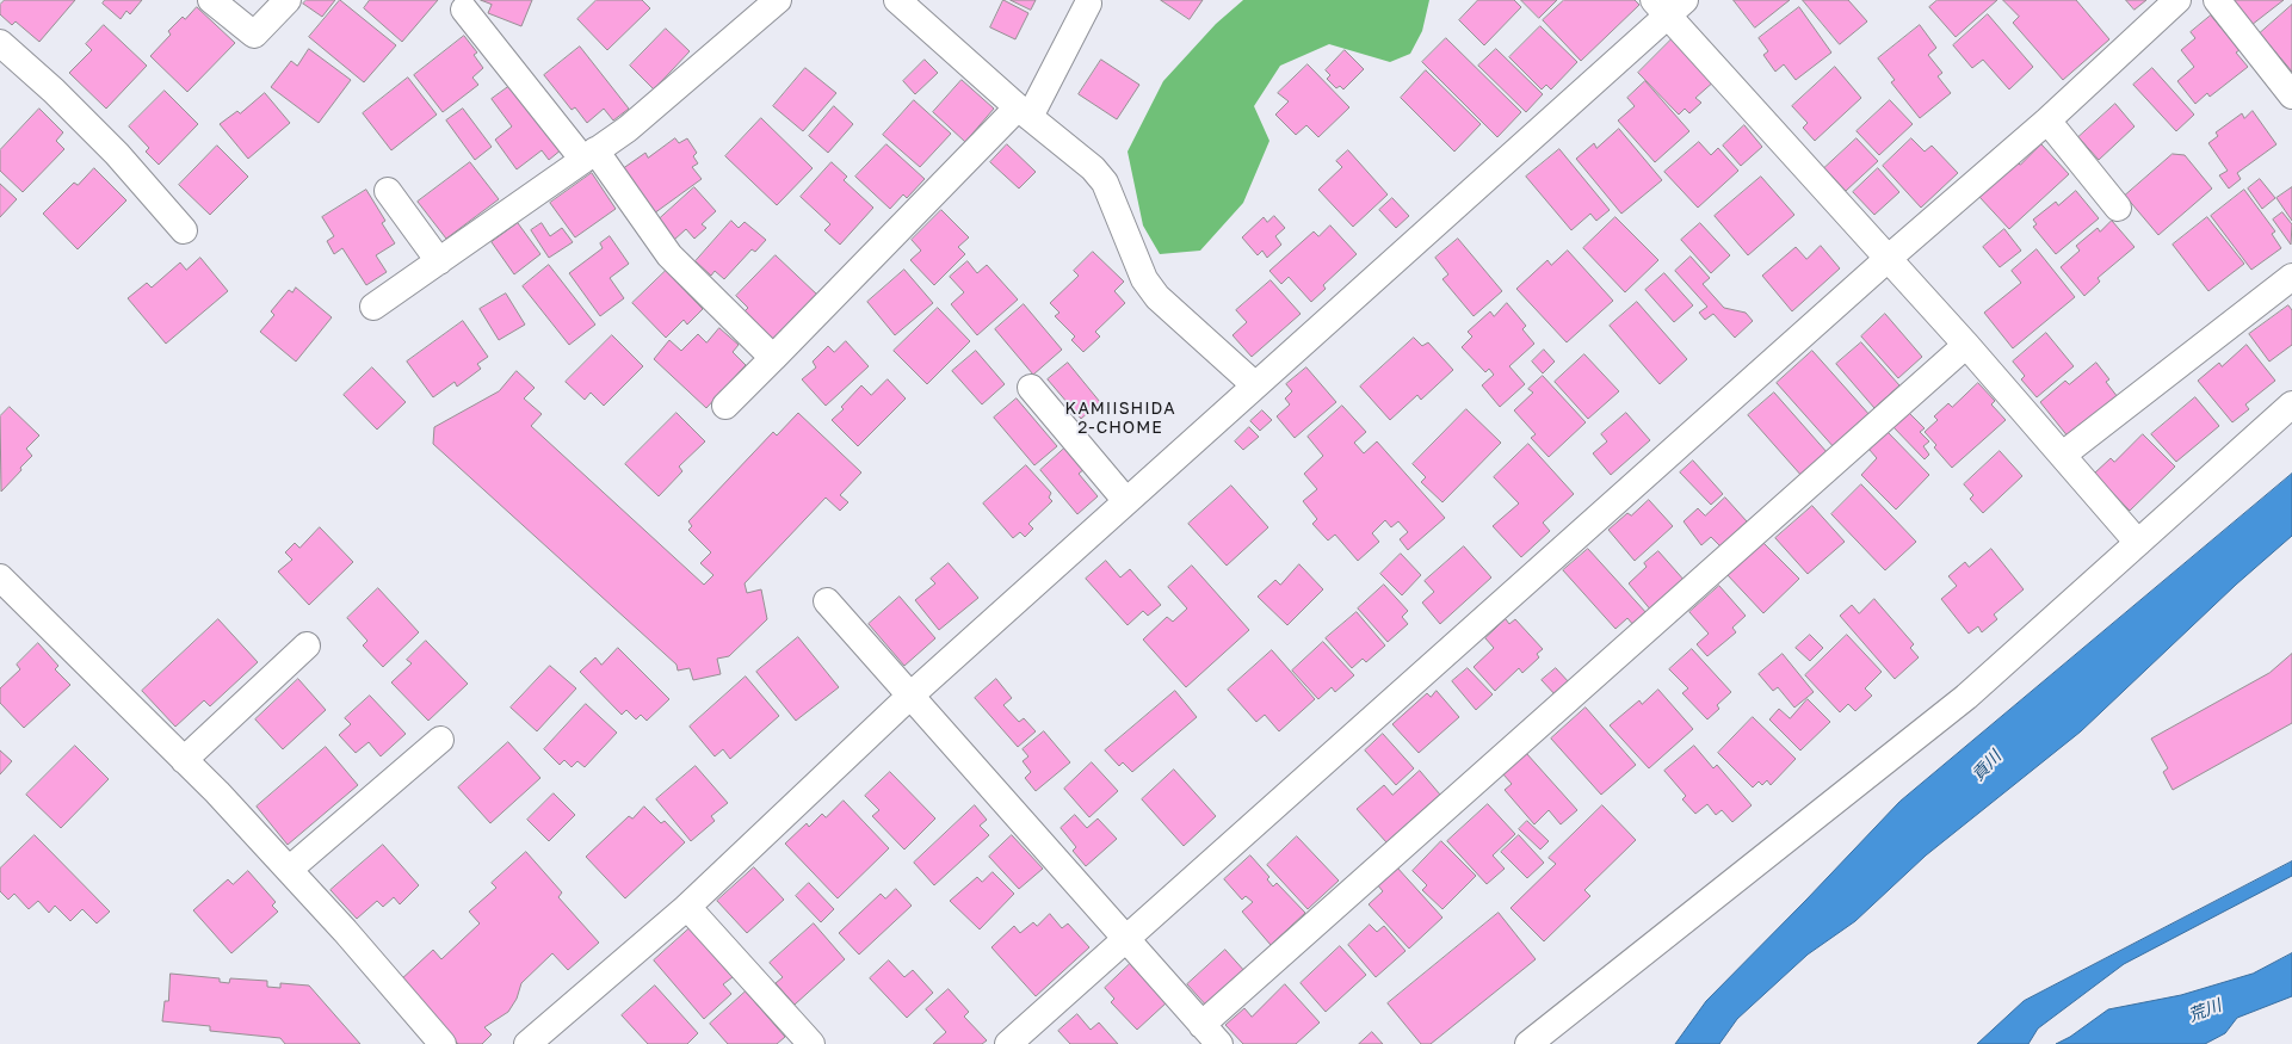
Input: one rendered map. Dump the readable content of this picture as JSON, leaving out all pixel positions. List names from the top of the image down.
{
  "districts": ["KAMIISHIDA 2-CHOME"],
  "water": ["貢川", "荒川"]
}
